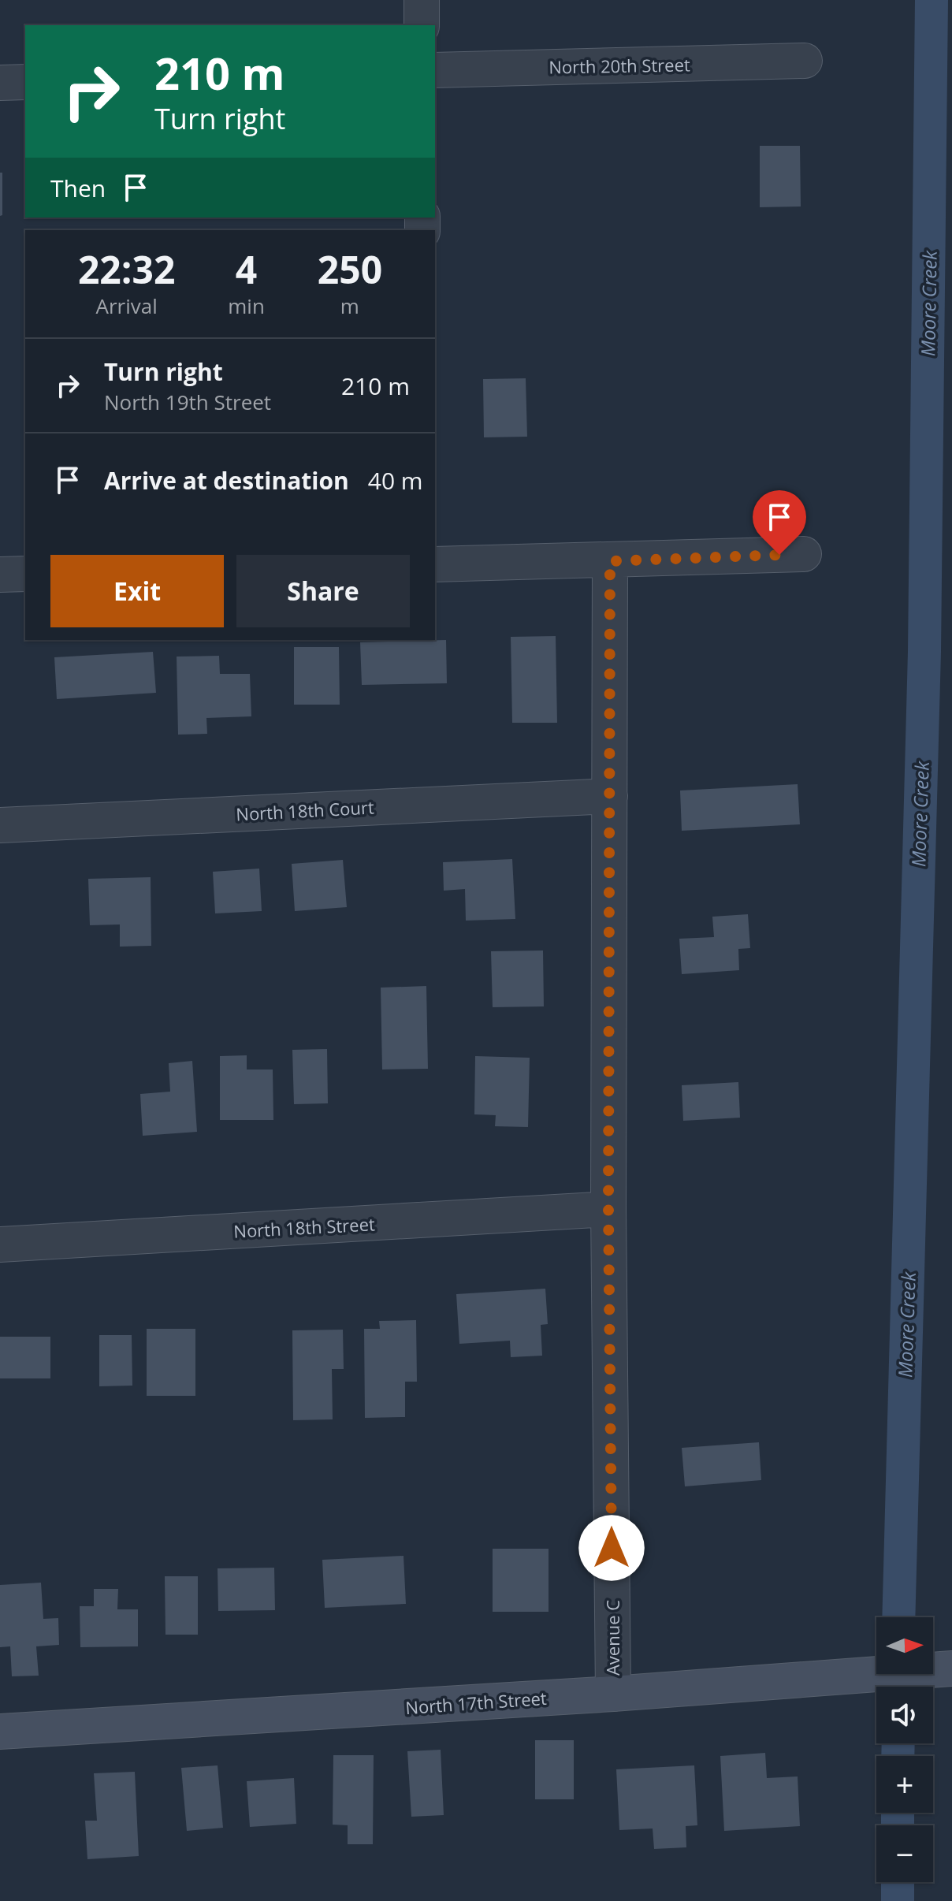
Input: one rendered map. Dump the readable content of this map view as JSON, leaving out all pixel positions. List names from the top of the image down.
{
  "streets": {
    "street": [
      "North 20th Street",
      "North 18th Court",
      "North 18th Street",
      "Avenue C",
      "North 17th Street"
    ]
  },
  "crossings": [
    ["North 18th Court", "Avenue C"],
    ["North 18th Street", "Avenue C"],
    ["Avenue C", "North 17th Street"]
  ],
  "water": ["Moore Creek"],
  "north": "right",
  "page": {
    "turn": ["210 m", "Turn right"],
    "then": "Then",
    "eta": [
      "22:32",
      "Arrival",
      "4",
      "min",
      "250",
      "m"
    ],
    "list": [
      {
        "name": "Turn right",
        "note": "North 19th Street",
        "value": "210 m"
      },
      {
        "name": "Arrive at destination",
        "value": "40 m"
      }
    ],
    "buttons": ["Exit", "Share"],
    "map_buttons": ["+", "−"]
  }
}
